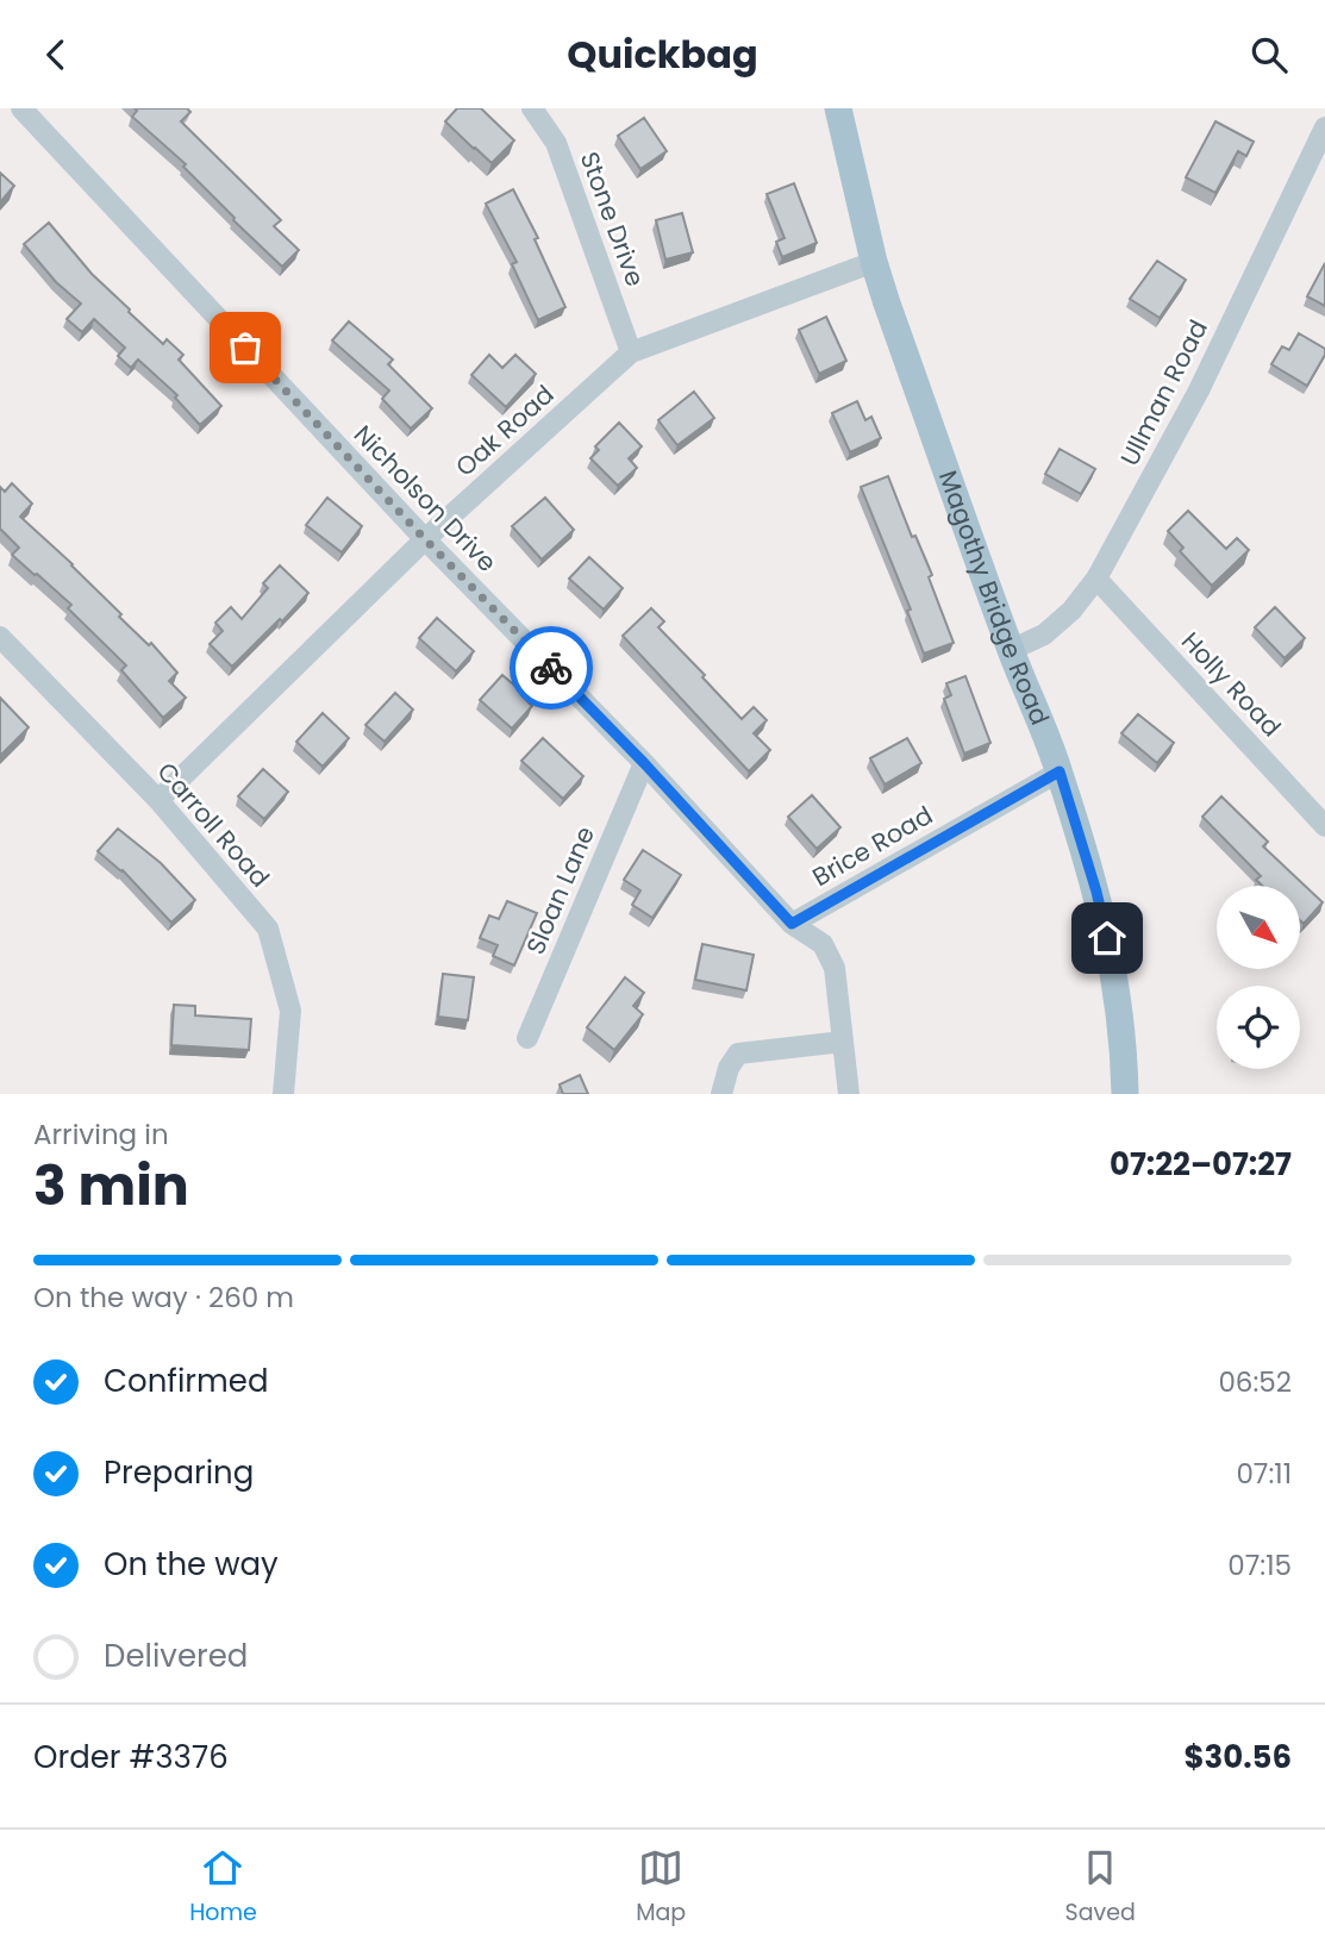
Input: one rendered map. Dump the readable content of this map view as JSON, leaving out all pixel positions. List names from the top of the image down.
{
  "streets": {
    "main road": ["Magothy Bridge Road"],
    "street": [
      "Stone Drive",
      "Ullman Road",
      "Oak Road",
      "Nicholson Drive",
      "Holly Road",
      "Carroll Road",
      "Brice Road",
      "Sloan Lane"
    ]
  },
  "crossings": [
    ["Stone Drive", "Oak Road"],
    ["Ullman Road", "Magothy Bridge Road"],
    ["Ullman Road", "Holly Road"],
    ["Oak Road", "Nicholson Drive"],
    ["Oak Road", "Magothy Bridge Road"],
    ["Oak Road", "Carroll Road"],
    ["Nicholson Drive", "Brice Road"],
    ["Nicholson Drive", "Sloan Lane"],
    ["Magothy Bridge Road", "Brice Road"]
  ],
  "north": "bottom right",
  "page": {
    "header": "Quickbag",
    "heading": ["3 min", "Arriving in", "07:22–07:27"],
    "panel": ["Order #3376", "$30.56"],
    "bar": "On the way · 260 m",
    "list": [
      ["Confirmed", "06:52"],
      ["Preparing", "07:11"],
      ["On the way", "07:15"],
      "Delivered"
    ],
    "tabs": ["Home", "Map", "Saved"]
  }
}
